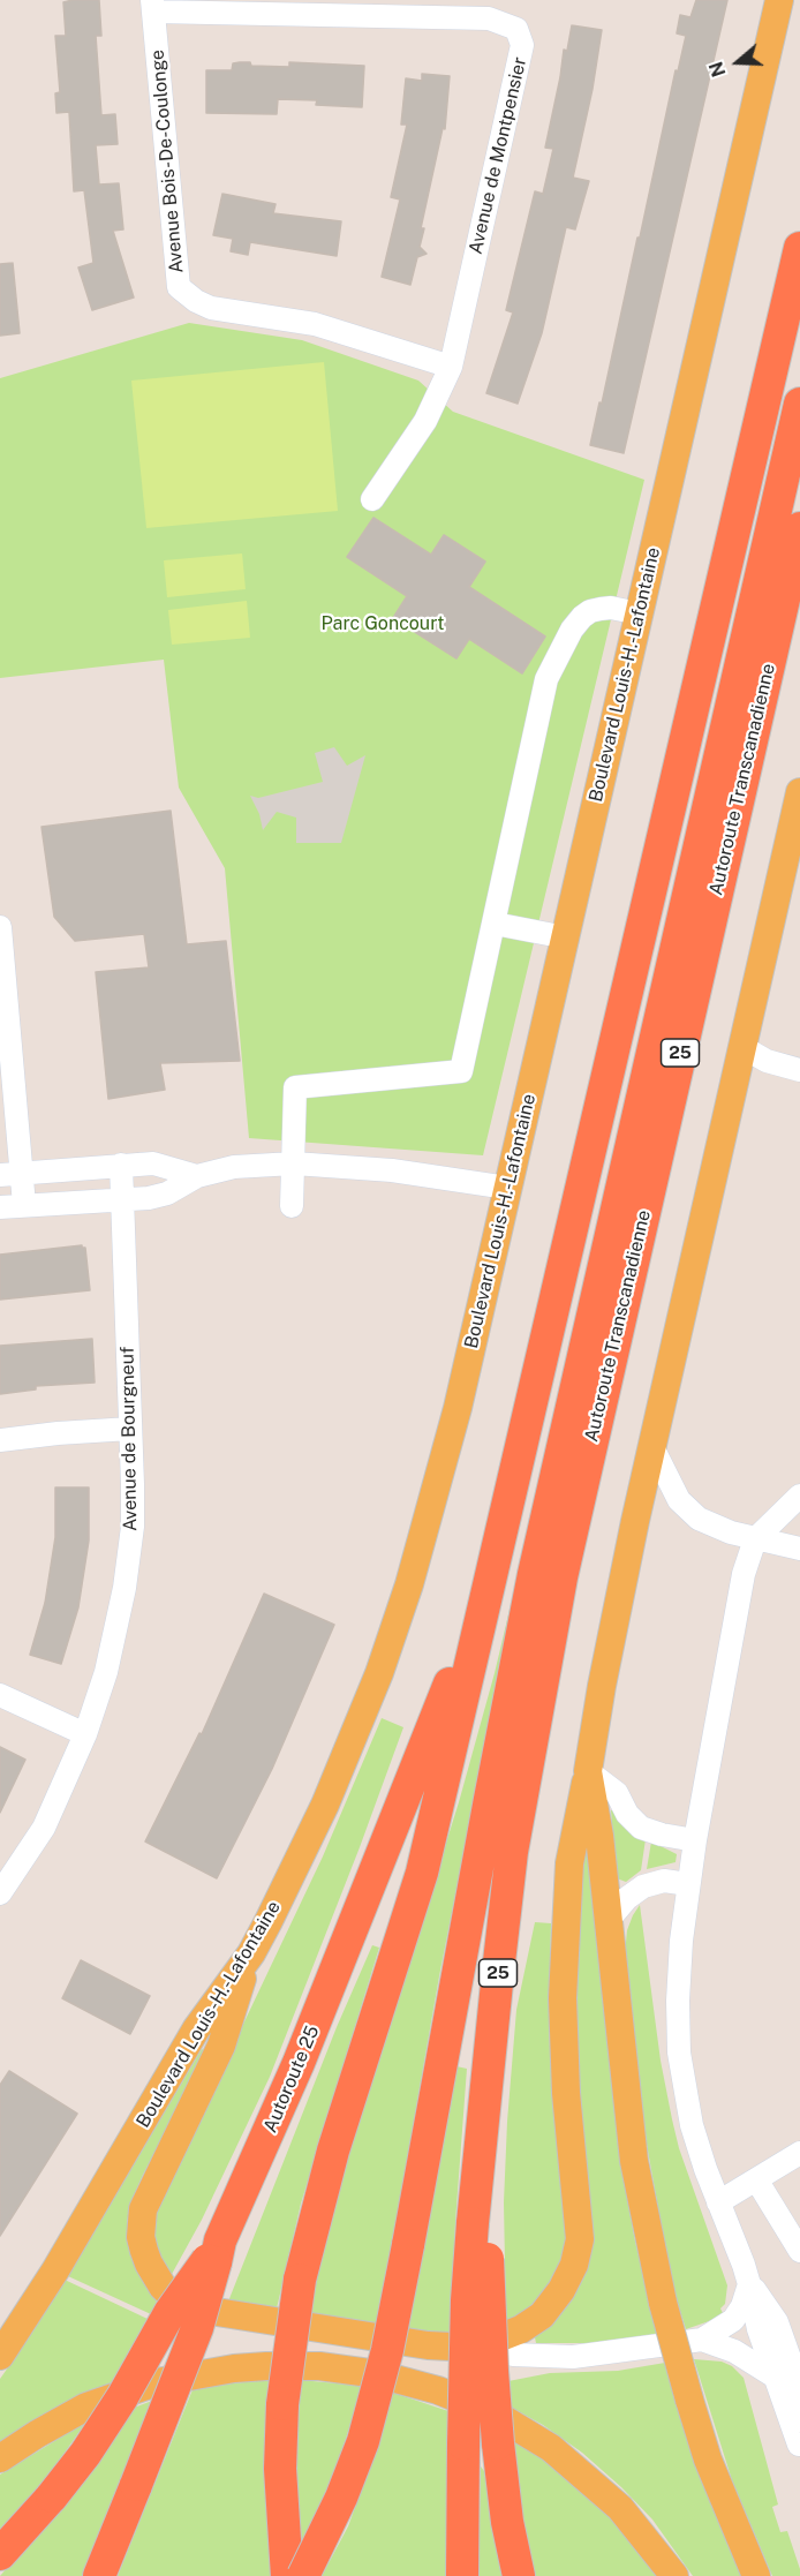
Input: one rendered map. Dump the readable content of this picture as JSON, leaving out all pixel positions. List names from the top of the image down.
{
  "streets": {
    "highway": ["Autoroute Transcanadienne", "25", "Autoroute 25"],
    "main road": ["Boulevard Louis-H.-Lafontaine"],
    "street": ["Avenue de Montpensier", "Avenue Bois-De-Coulonge", "Avenue de Bourgneuf"]
  },
  "crossings": [
    ["Avenue de Montpensier", "Avenue Bois-De-Coulonge"]
  ],
  "parks": ["Parc Goncourt"],
  "north": "left"
}
